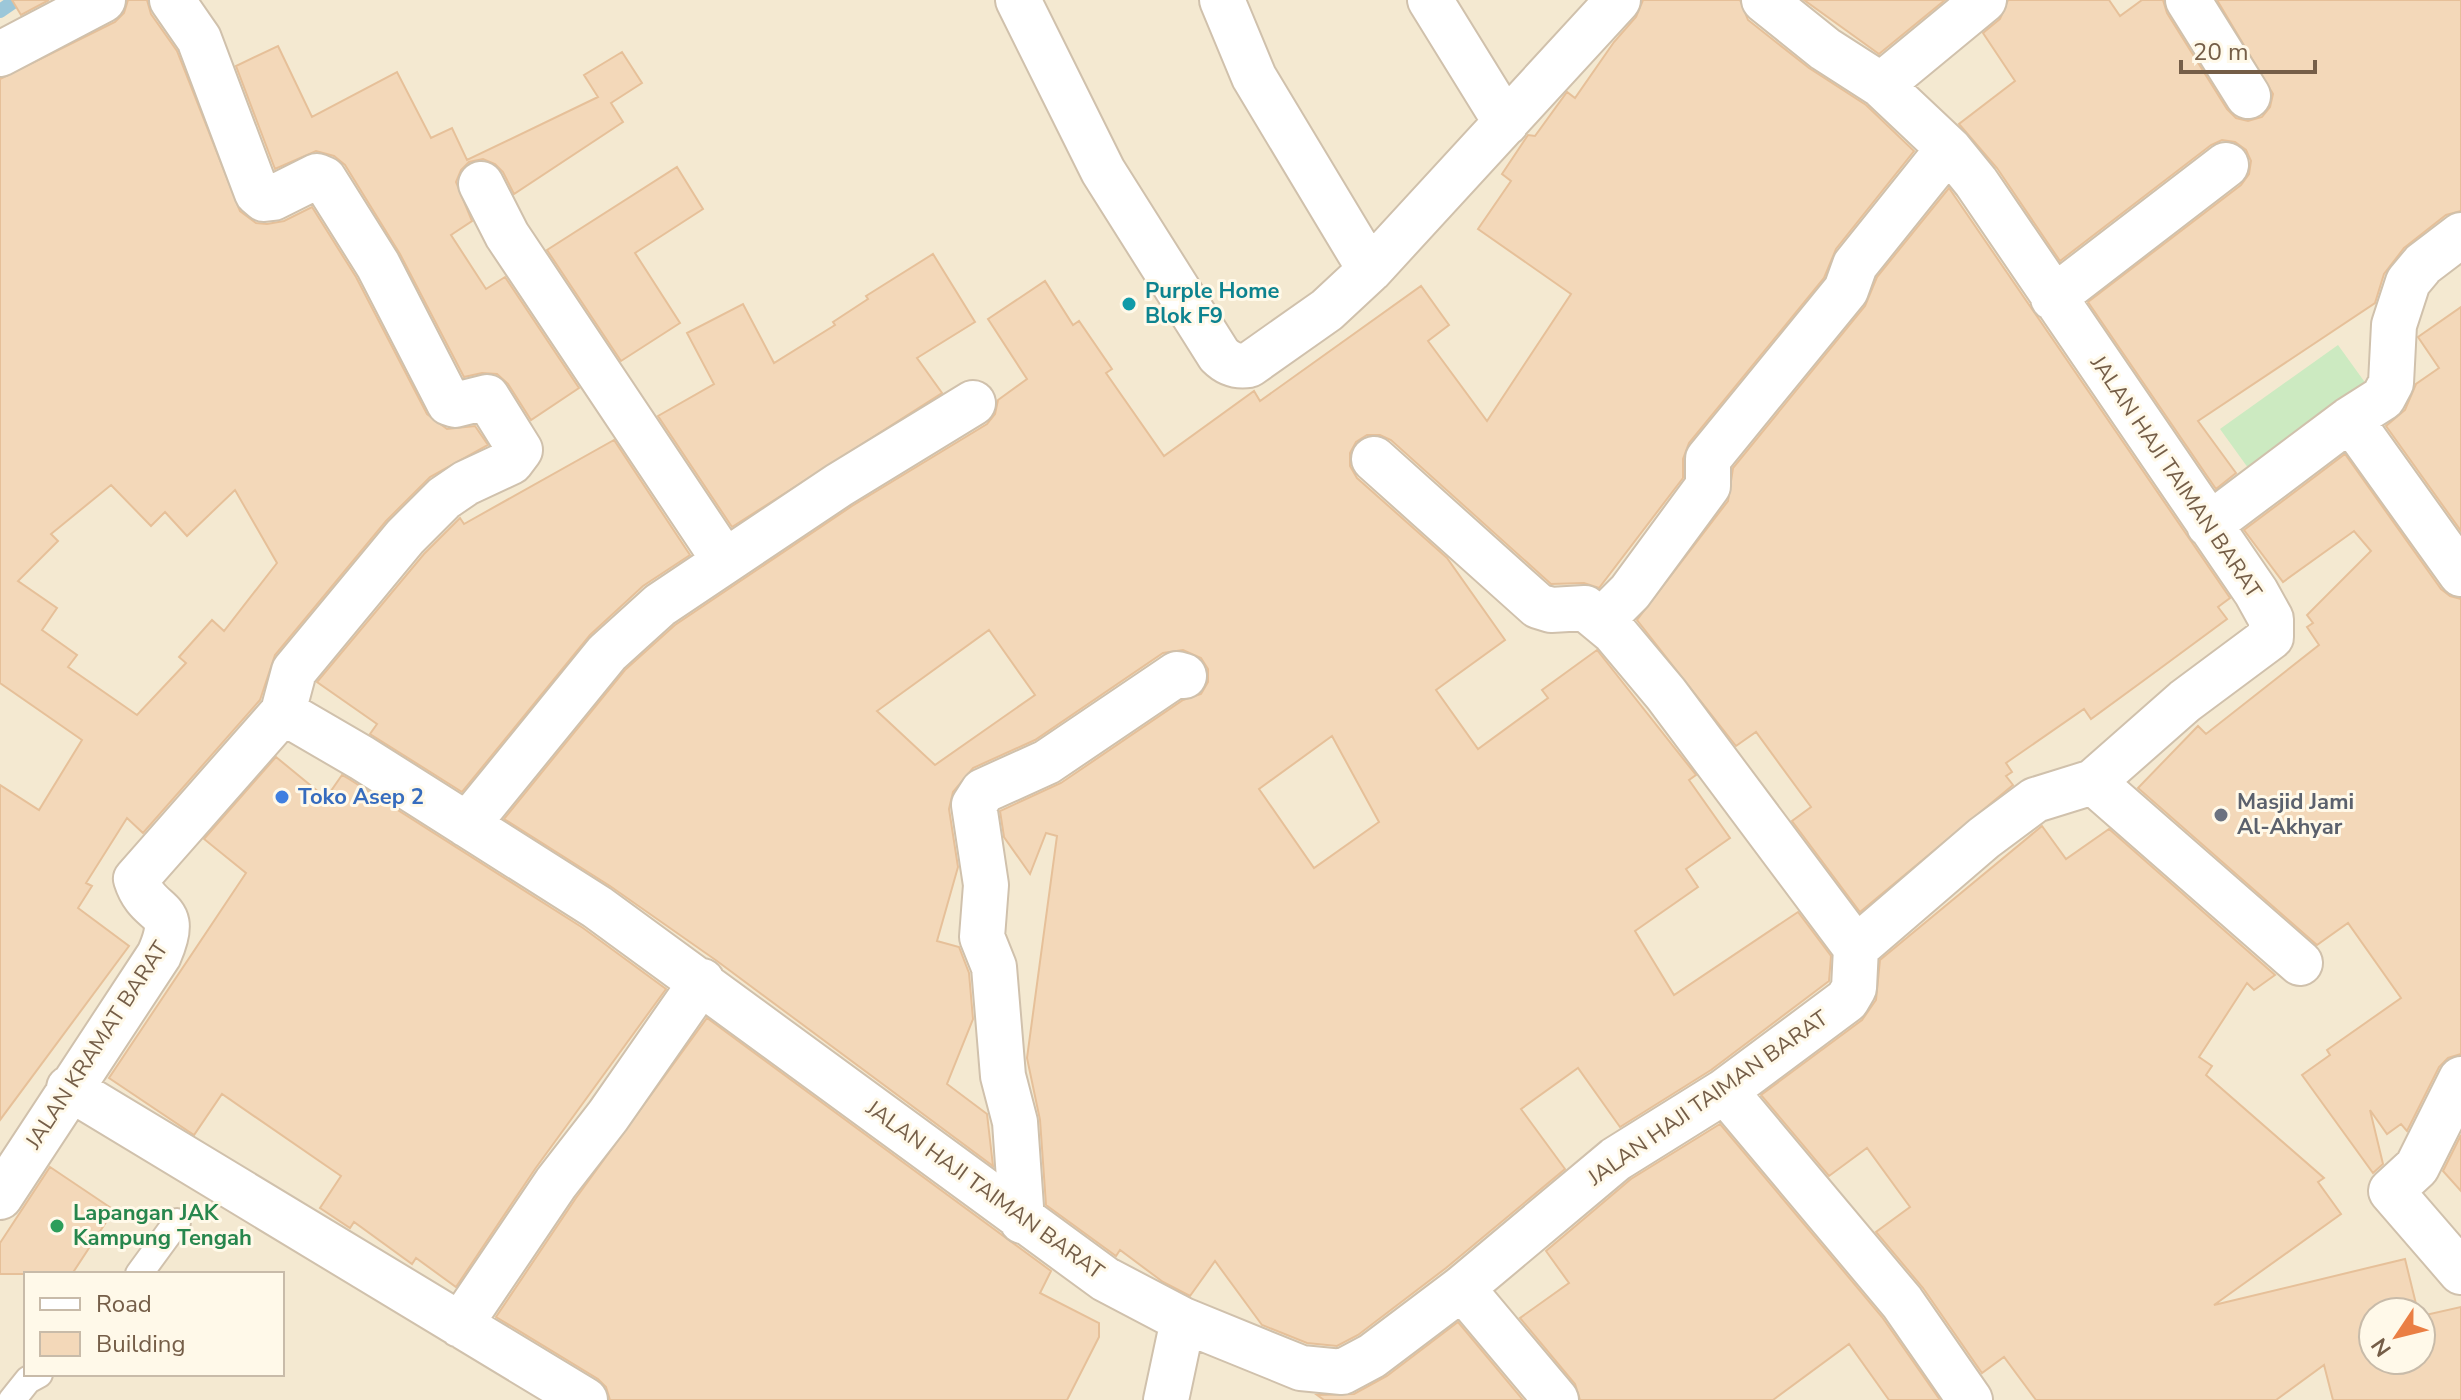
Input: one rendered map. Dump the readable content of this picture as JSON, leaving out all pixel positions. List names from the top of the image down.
{
  "streets": {
    "street": ["JALAN HAJI TAIMAN BARAT", "JALAN KRAMAT BARAT"]
  },
  "crossings": [
    ["JALAN HAJI TAIMAN BARAT", "JALAN KRAMAT BARAT"]
  ],
  "places": [
    "Purple Home Blok F9",
    "Toko Asep 2",
    "Masjid Jami Al-Akhyar",
    "Lapangan JAK Kampung Tengah"
  ],
  "legend": ["Road", "Building"],
  "scale_bar": "20 m",
  "north": "bottom left"
}
